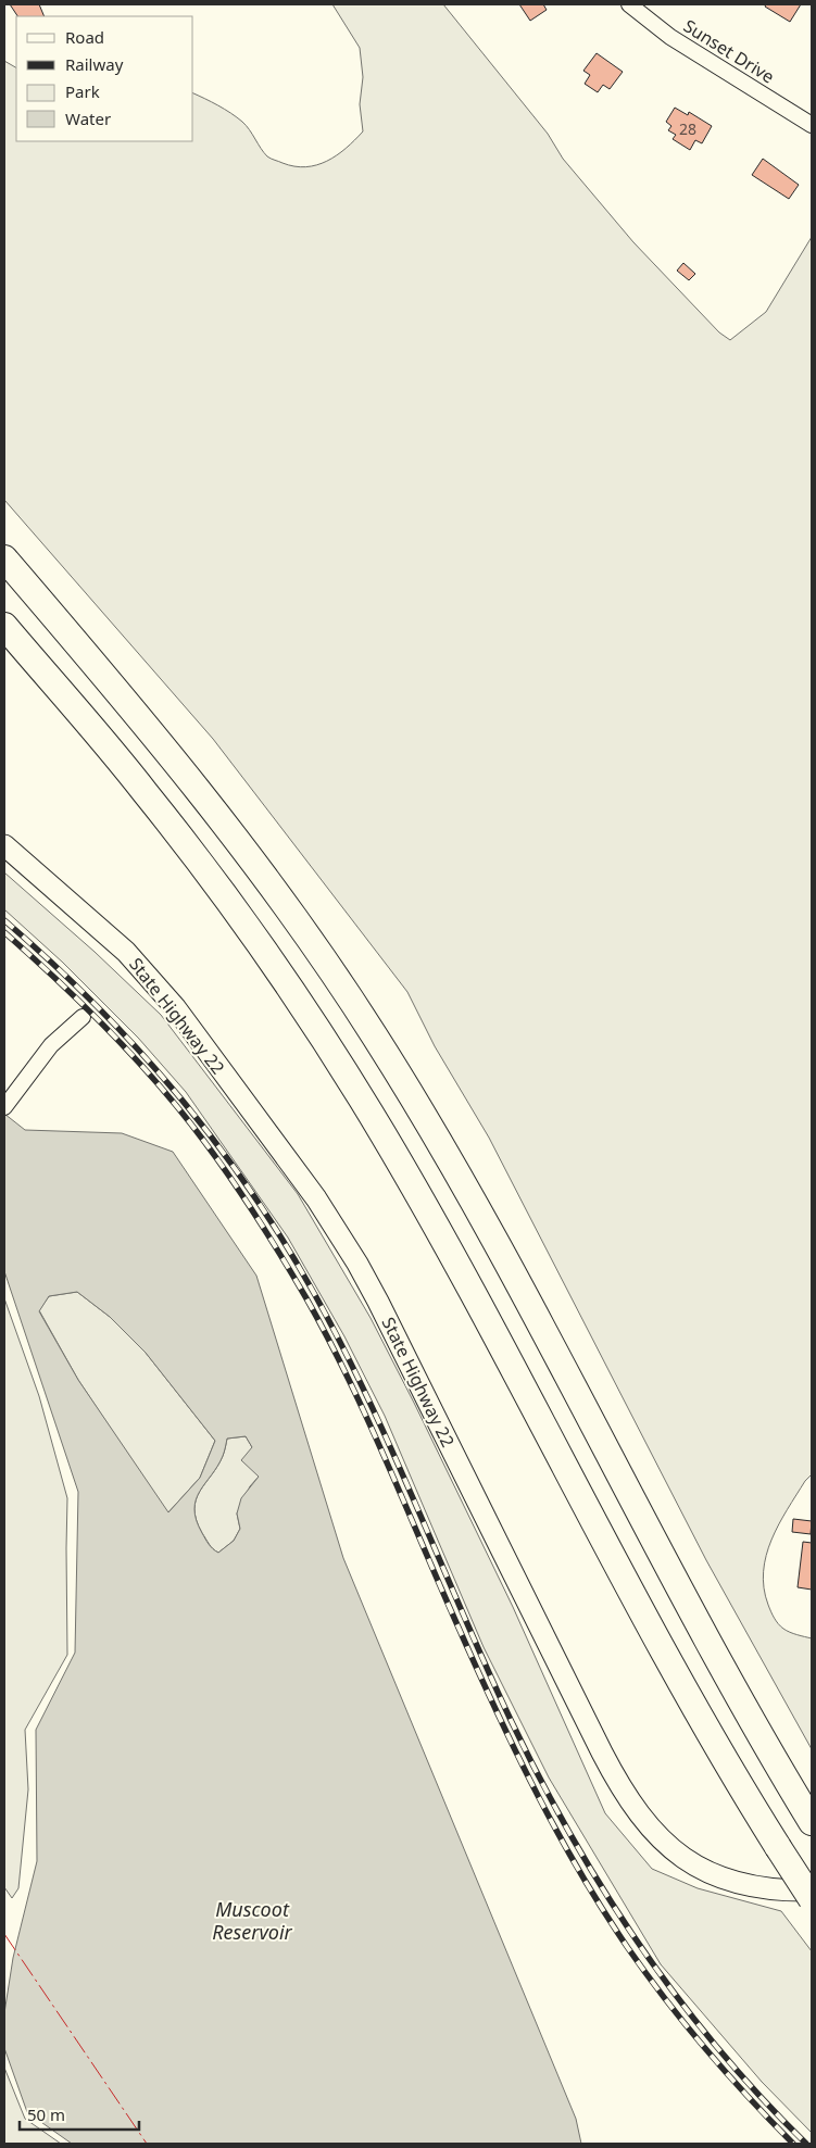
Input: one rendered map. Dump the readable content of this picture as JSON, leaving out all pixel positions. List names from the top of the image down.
{
  "streets": {
    "main road": ["State Highway 22"],
    "street": ["Sunset Drive"]
  },
  "water": ["Muscoot Reservoir"],
  "house_numbers": ["28"],
  "legend": [
    "Road",
    "Railway",
    "Park",
    "Water"
  ],
  "scale_bar": "50 m"
}
